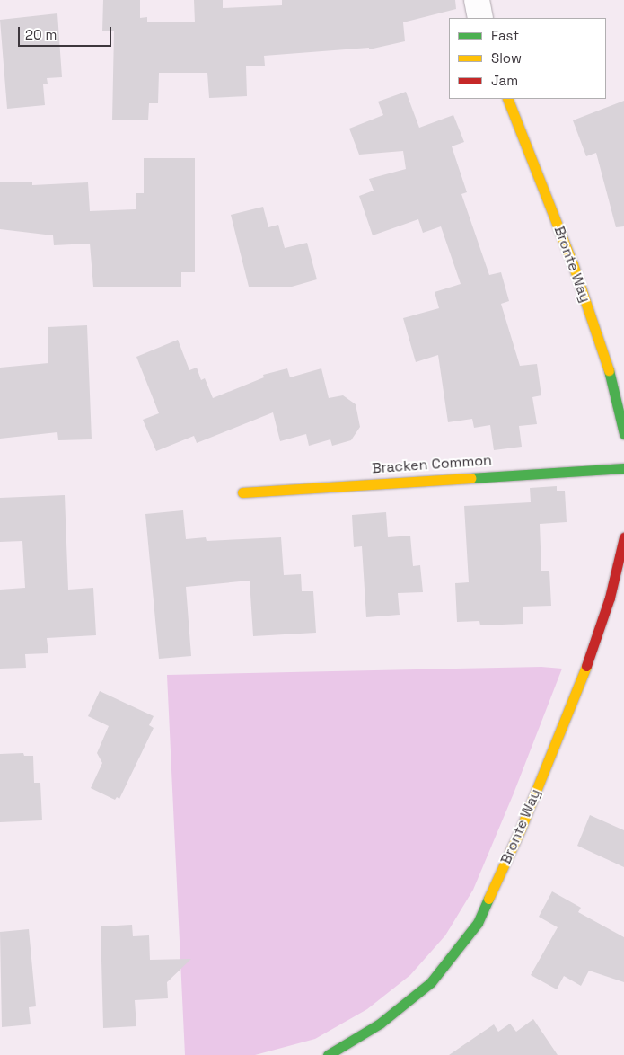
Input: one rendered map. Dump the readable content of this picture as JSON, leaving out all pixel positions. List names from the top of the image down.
{
  "streets": {
    "street": ["Bronte Way", "Bracken Common"]
  },
  "legend": ["Fast", "Slow", "Jam"],
  "scale_bar": "20 m"
}
